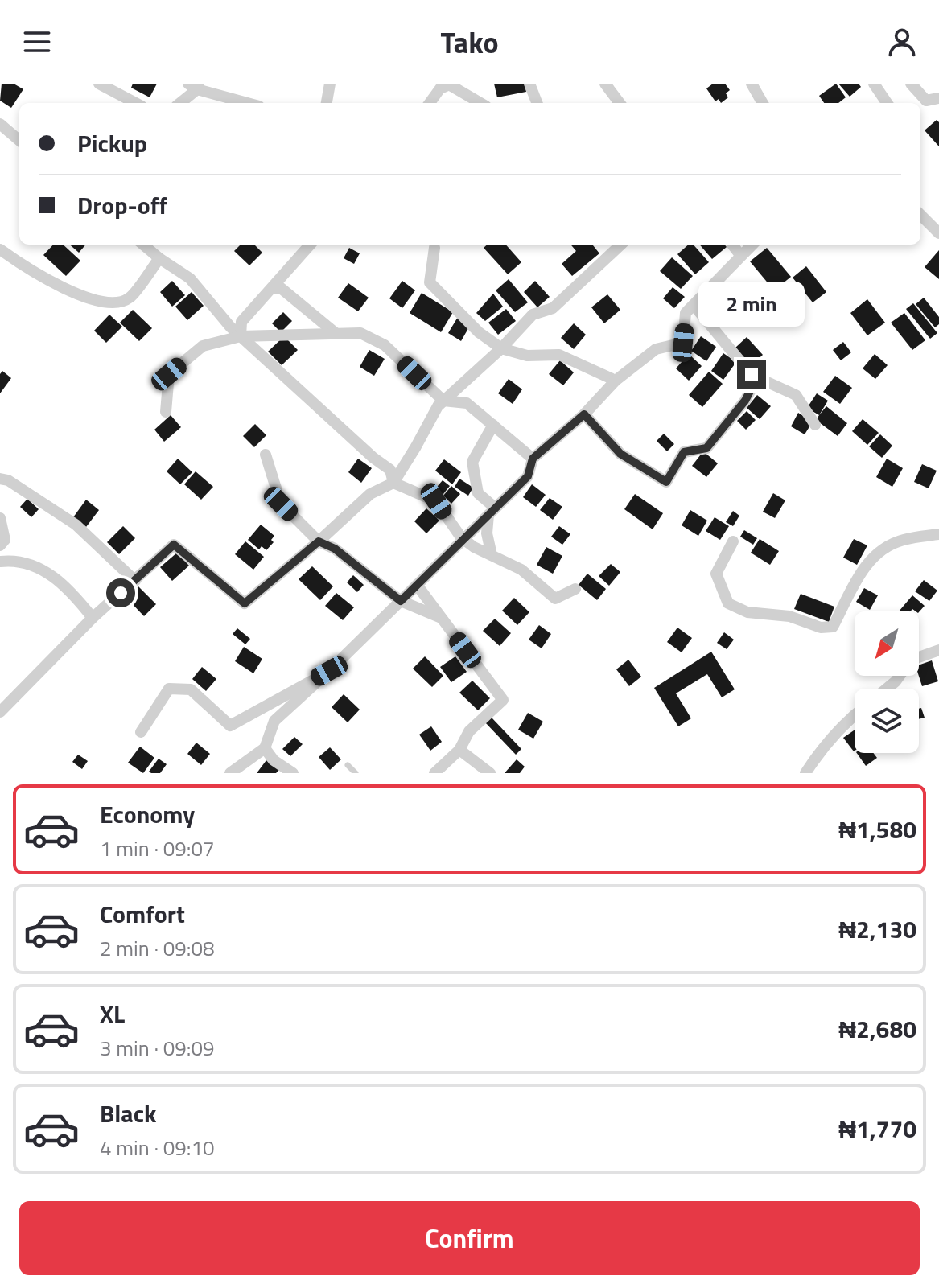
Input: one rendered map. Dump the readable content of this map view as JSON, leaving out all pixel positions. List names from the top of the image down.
{
  "north": "bottom left",
  "page": {
    "header": "Tako",
    "banner": ["Pickup", "Drop-off"],
    "bubble": "2 min",
    "list": [
      {
        "name": "Economy",
        "note": "1 min · 09:07",
        "value": "₦1,580"
      },
      {
        "name": "Comfort",
        "note": "2 min · 09:08",
        "value": "₦2,130"
      },
      {
        "name": "XL",
        "note": "3 min · 09:09",
        "value": "₦2,680"
      },
      {
        "name": "Black",
        "note": "4 min · 09:10",
        "value": "₦1,770"
      }
    ],
    "buttons": "Confirm"
  }
}
